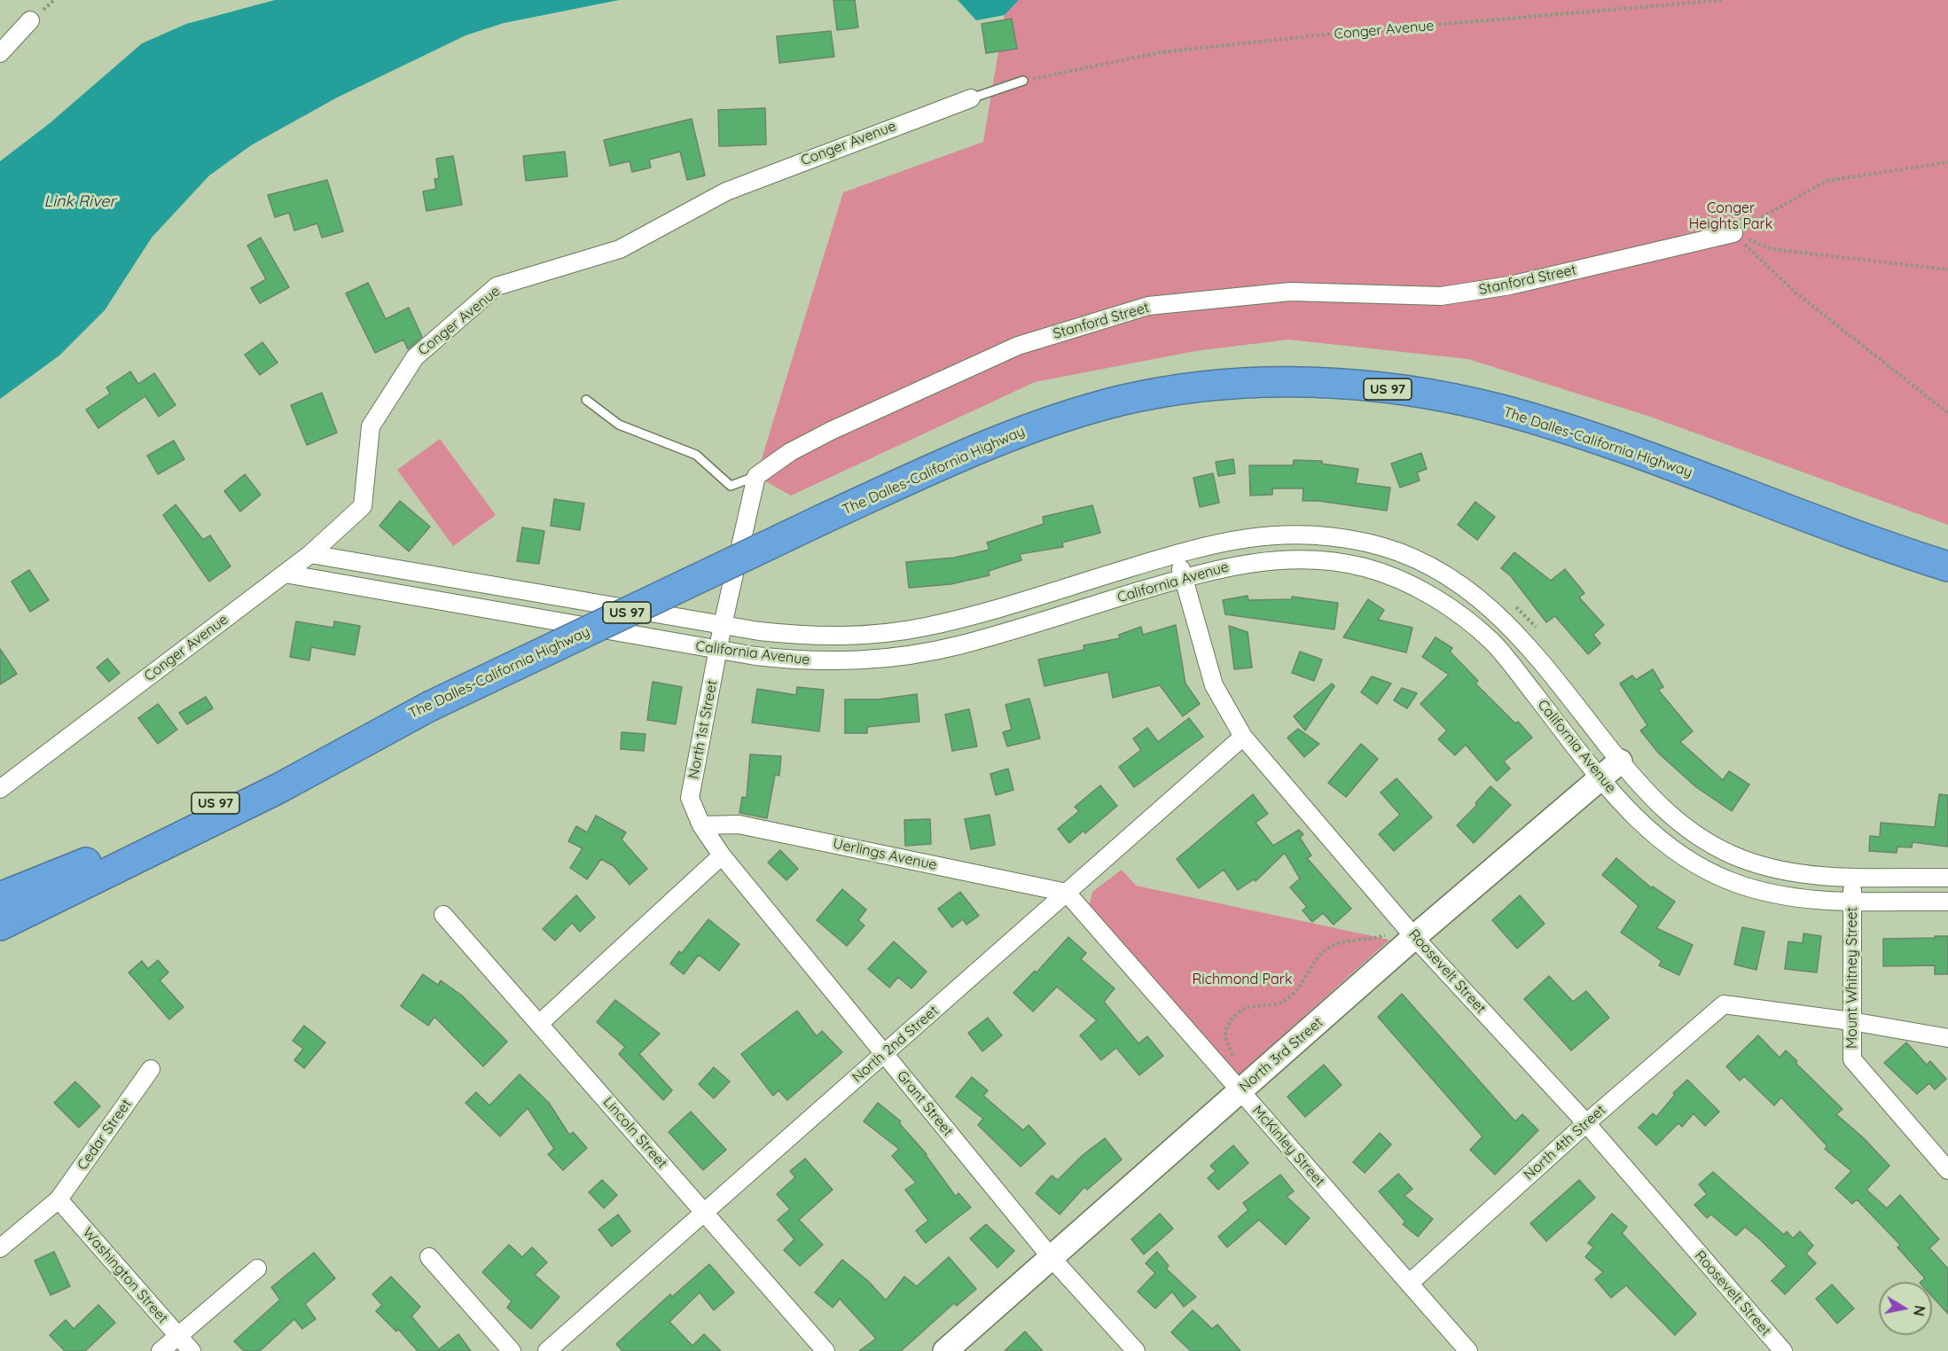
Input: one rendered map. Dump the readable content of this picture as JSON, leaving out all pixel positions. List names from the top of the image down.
{
  "streets": {
    "highway": ["US 97", "The Dalles-California Highway"],
    "street": [
      "Conger Avenue",
      "Stanford Street",
      "California Avenue",
      "North 1st Street",
      "Uerlings Avenue",
      "Roosevelt Street",
      "Mount Whitney Street",
      "North 2nd Street",
      "North 3rd Street",
      "Grant Street",
      "Lincoln Street",
      "Cedar Street",
      "North 4th Street",
      "McKinley Street",
      "Washington Street"
    ]
  },
  "crossings": [
    ["Conger Avenue", "California Avenue"],
    ["Stanford Street", "North 1st Street"],
    ["California Avenue", "North 1st Street"],
    ["California Avenue", "Roosevelt Street"],
    ["California Avenue", "Mount Whitney Street"],
    ["California Avenue", "North 3rd Street"],
    ["North 1st Street", "Uerlings Avenue"],
    ["North 1st Street", "Grant Street"],
    ["Uerlings Avenue", "North 2nd Street"],
    ["Uerlings Avenue", "Grant Street"],
    ["Uerlings Avenue", "McKinley Street"],
    ["Roosevelt Street", "North 2nd Street"],
    ["Roosevelt Street", "North 3rd Street"],
    ["Roosevelt Street", "North 4th Street"],
    ["Mount Whitney Street", "North 4th Street"],
    ["North 2nd Street", "Grant Street"],
    ["North 2nd Street", "Lincoln Street"],
    ["North 2nd Street", "McKinley Street"],
    ["North 3rd Street", "Grant Street"],
    ["North 3rd Street", "McKinley Street"],
    ["Cedar Street", "Washington Street"],
    ["North 4th Street", "McKinley Street"]
  ],
  "water": ["Link River"],
  "parks": ["Conger Heights Park", "Richmond Park"],
  "north": "right"
}
